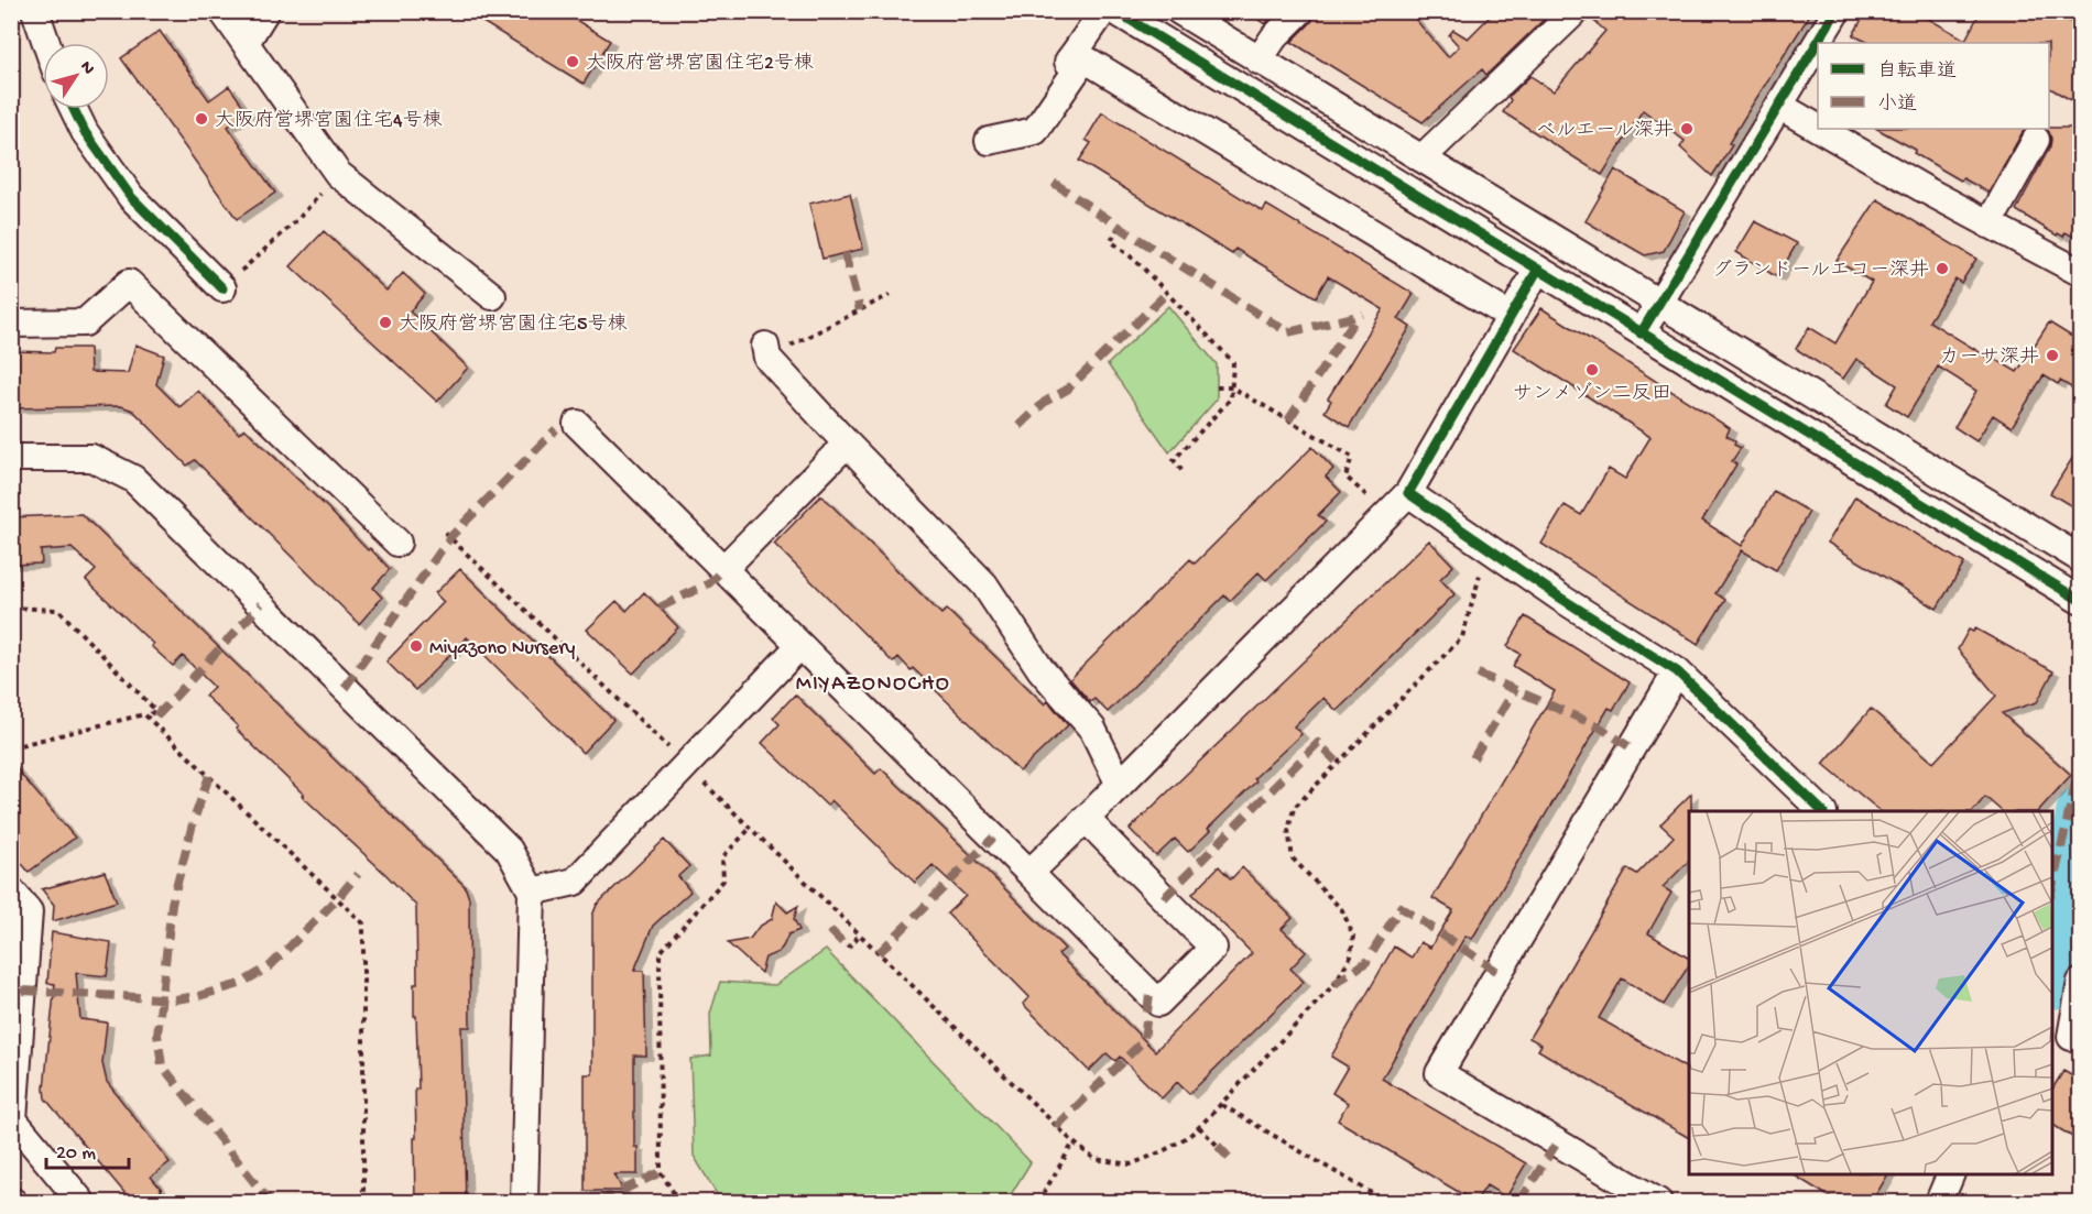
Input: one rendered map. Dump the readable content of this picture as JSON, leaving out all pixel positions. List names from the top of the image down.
{
  "districts": ["MIYAZONOCHO"],
  "places": [
    "大阪府営堺宮園住宅2号棟",
    "大阪府営堺宮園住宅4号棟",
    "ベルエール深井",
    "グランドールエコー深井",
    "大阪府営堺宮園住宅5号棟",
    "カーサ深井",
    "サンメゾン二反田",
    "Miyazono Nursery"
  ],
  "legend": ["自転車道", "小道"],
  "scale_bar": "20 m",
  "north": "top right"
}
